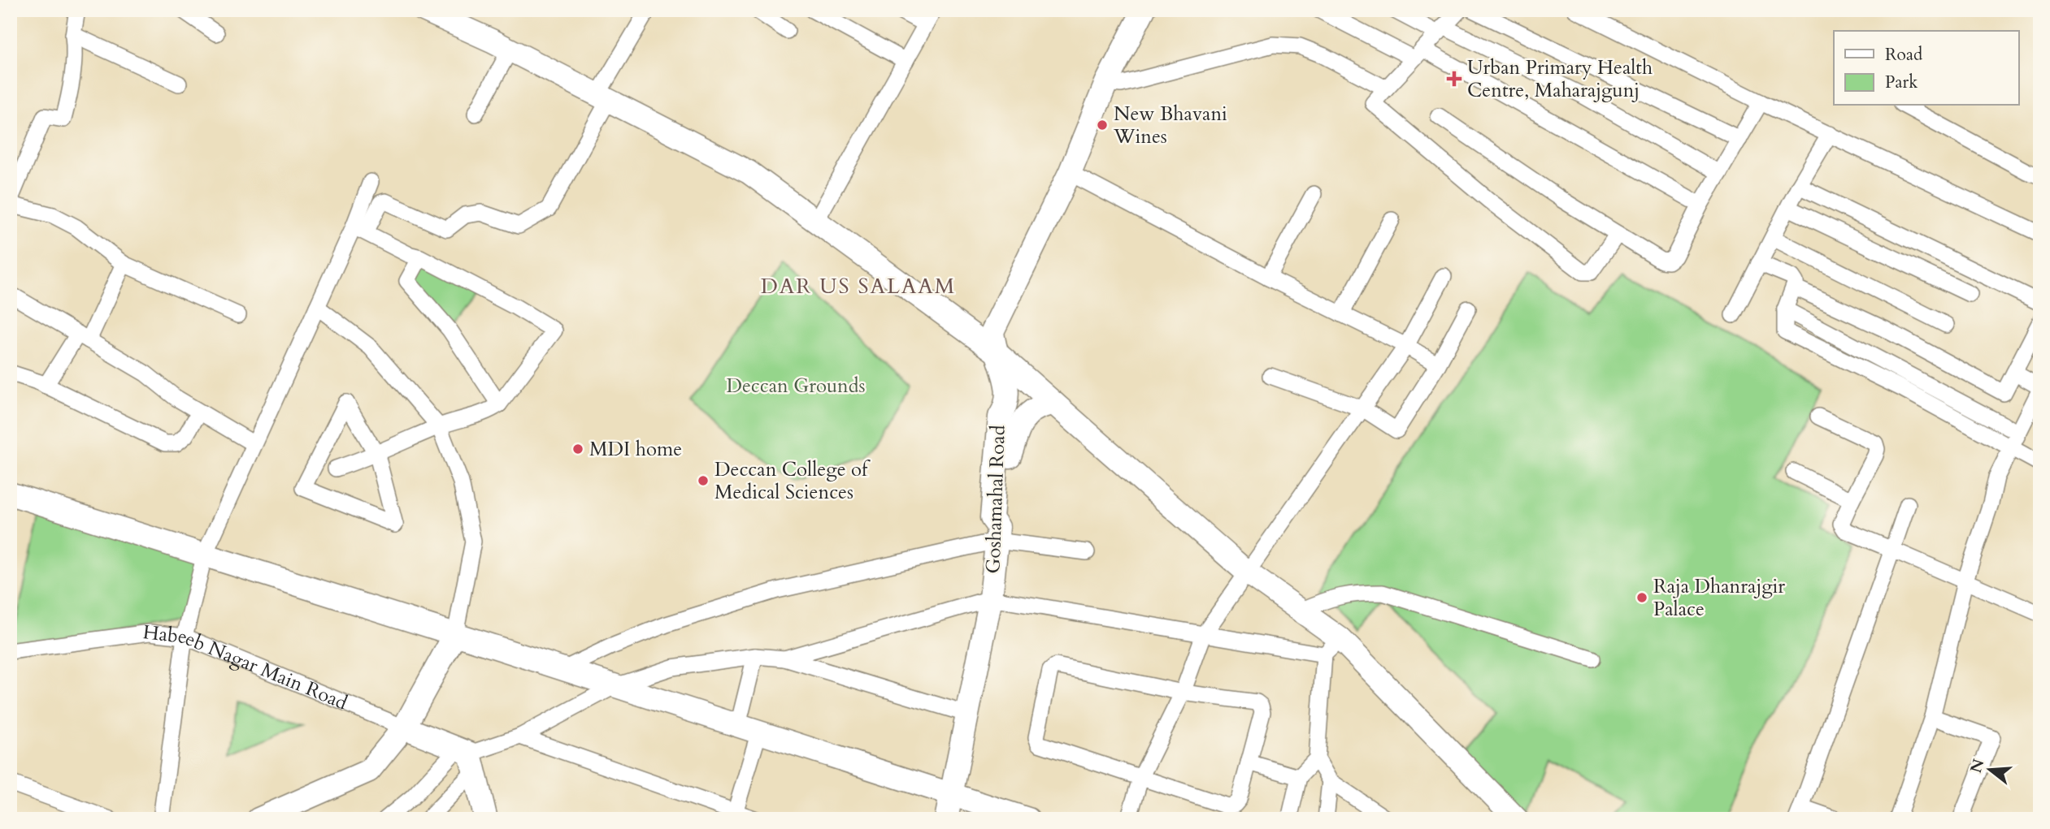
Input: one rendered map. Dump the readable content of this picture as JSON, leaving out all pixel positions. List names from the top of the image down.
{
  "streets": {
    "street": ["Goshamahal Road", "Habeeb Nagar Main Road"]
  },
  "districts": ["DAR US SALAAM"],
  "parks": ["Deccan Grounds"],
  "places": {
    "health": ["Urban Primary Health Centre, Maharajgunj"],
    "other": [
      "New Bhavani Wines",
      "MDI home",
      "Deccan College of Medical Sciences",
      "Raja Dhanrajgir Palace"
    ]
  },
  "legend": ["Road", "Park"],
  "north": "left"
}
